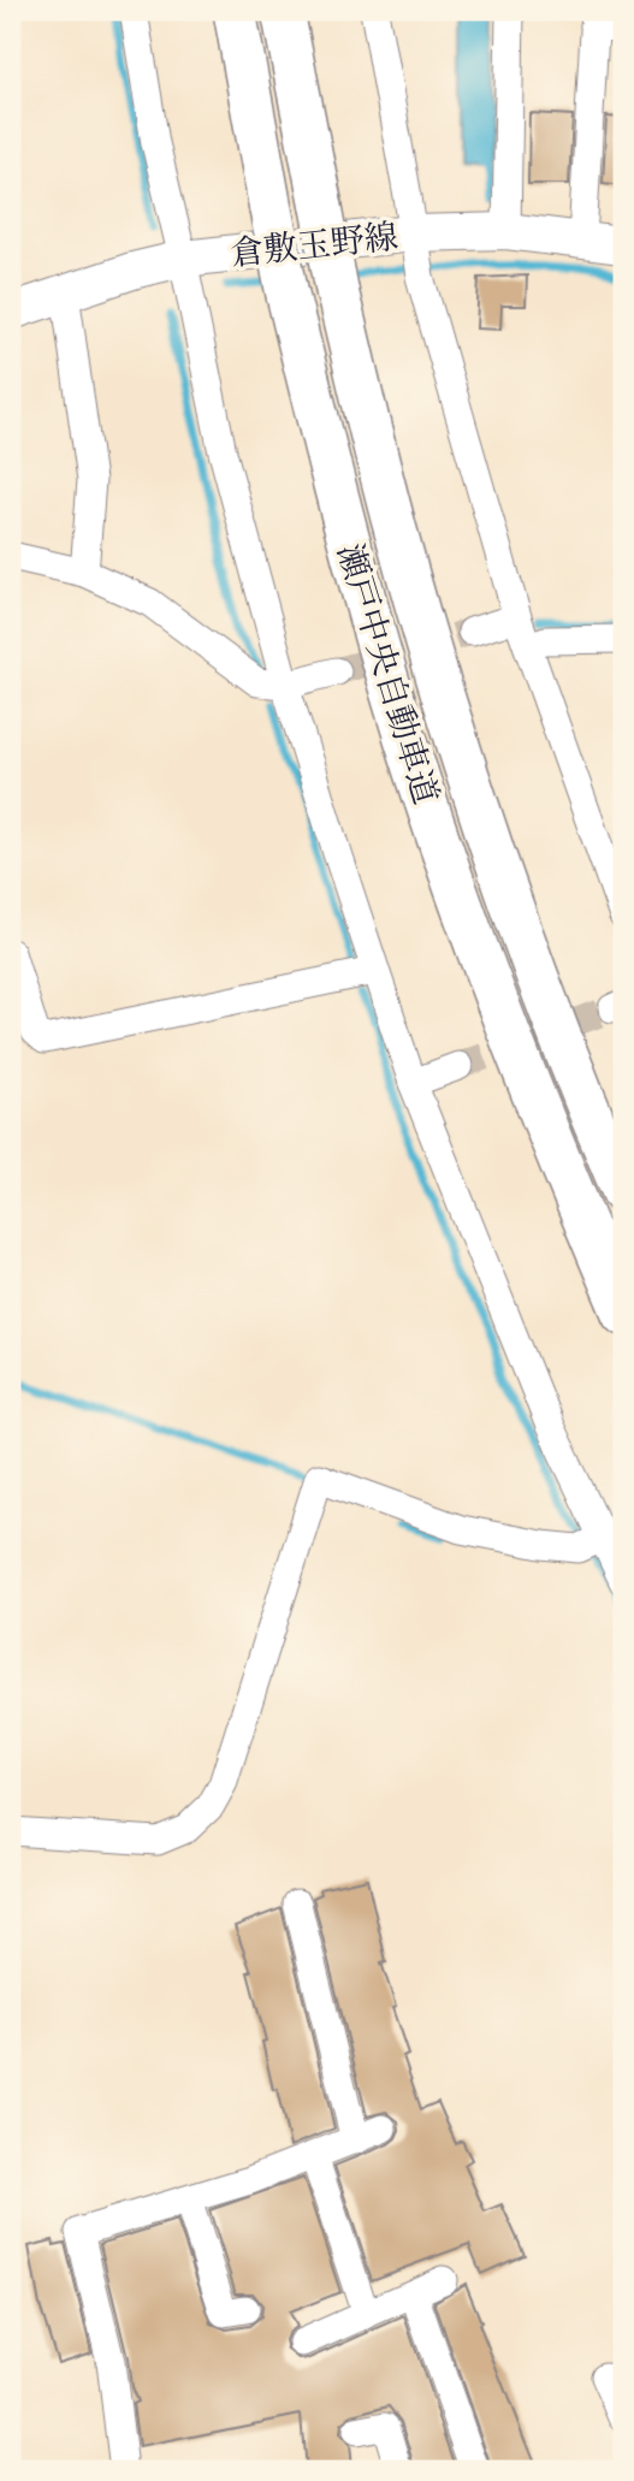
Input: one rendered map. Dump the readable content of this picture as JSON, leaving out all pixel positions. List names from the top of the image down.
{
  "streets": {
    "highway": ["瀬戸中央自動車道"],
    "main road": ["倉敷玉野線"]
  }
}
